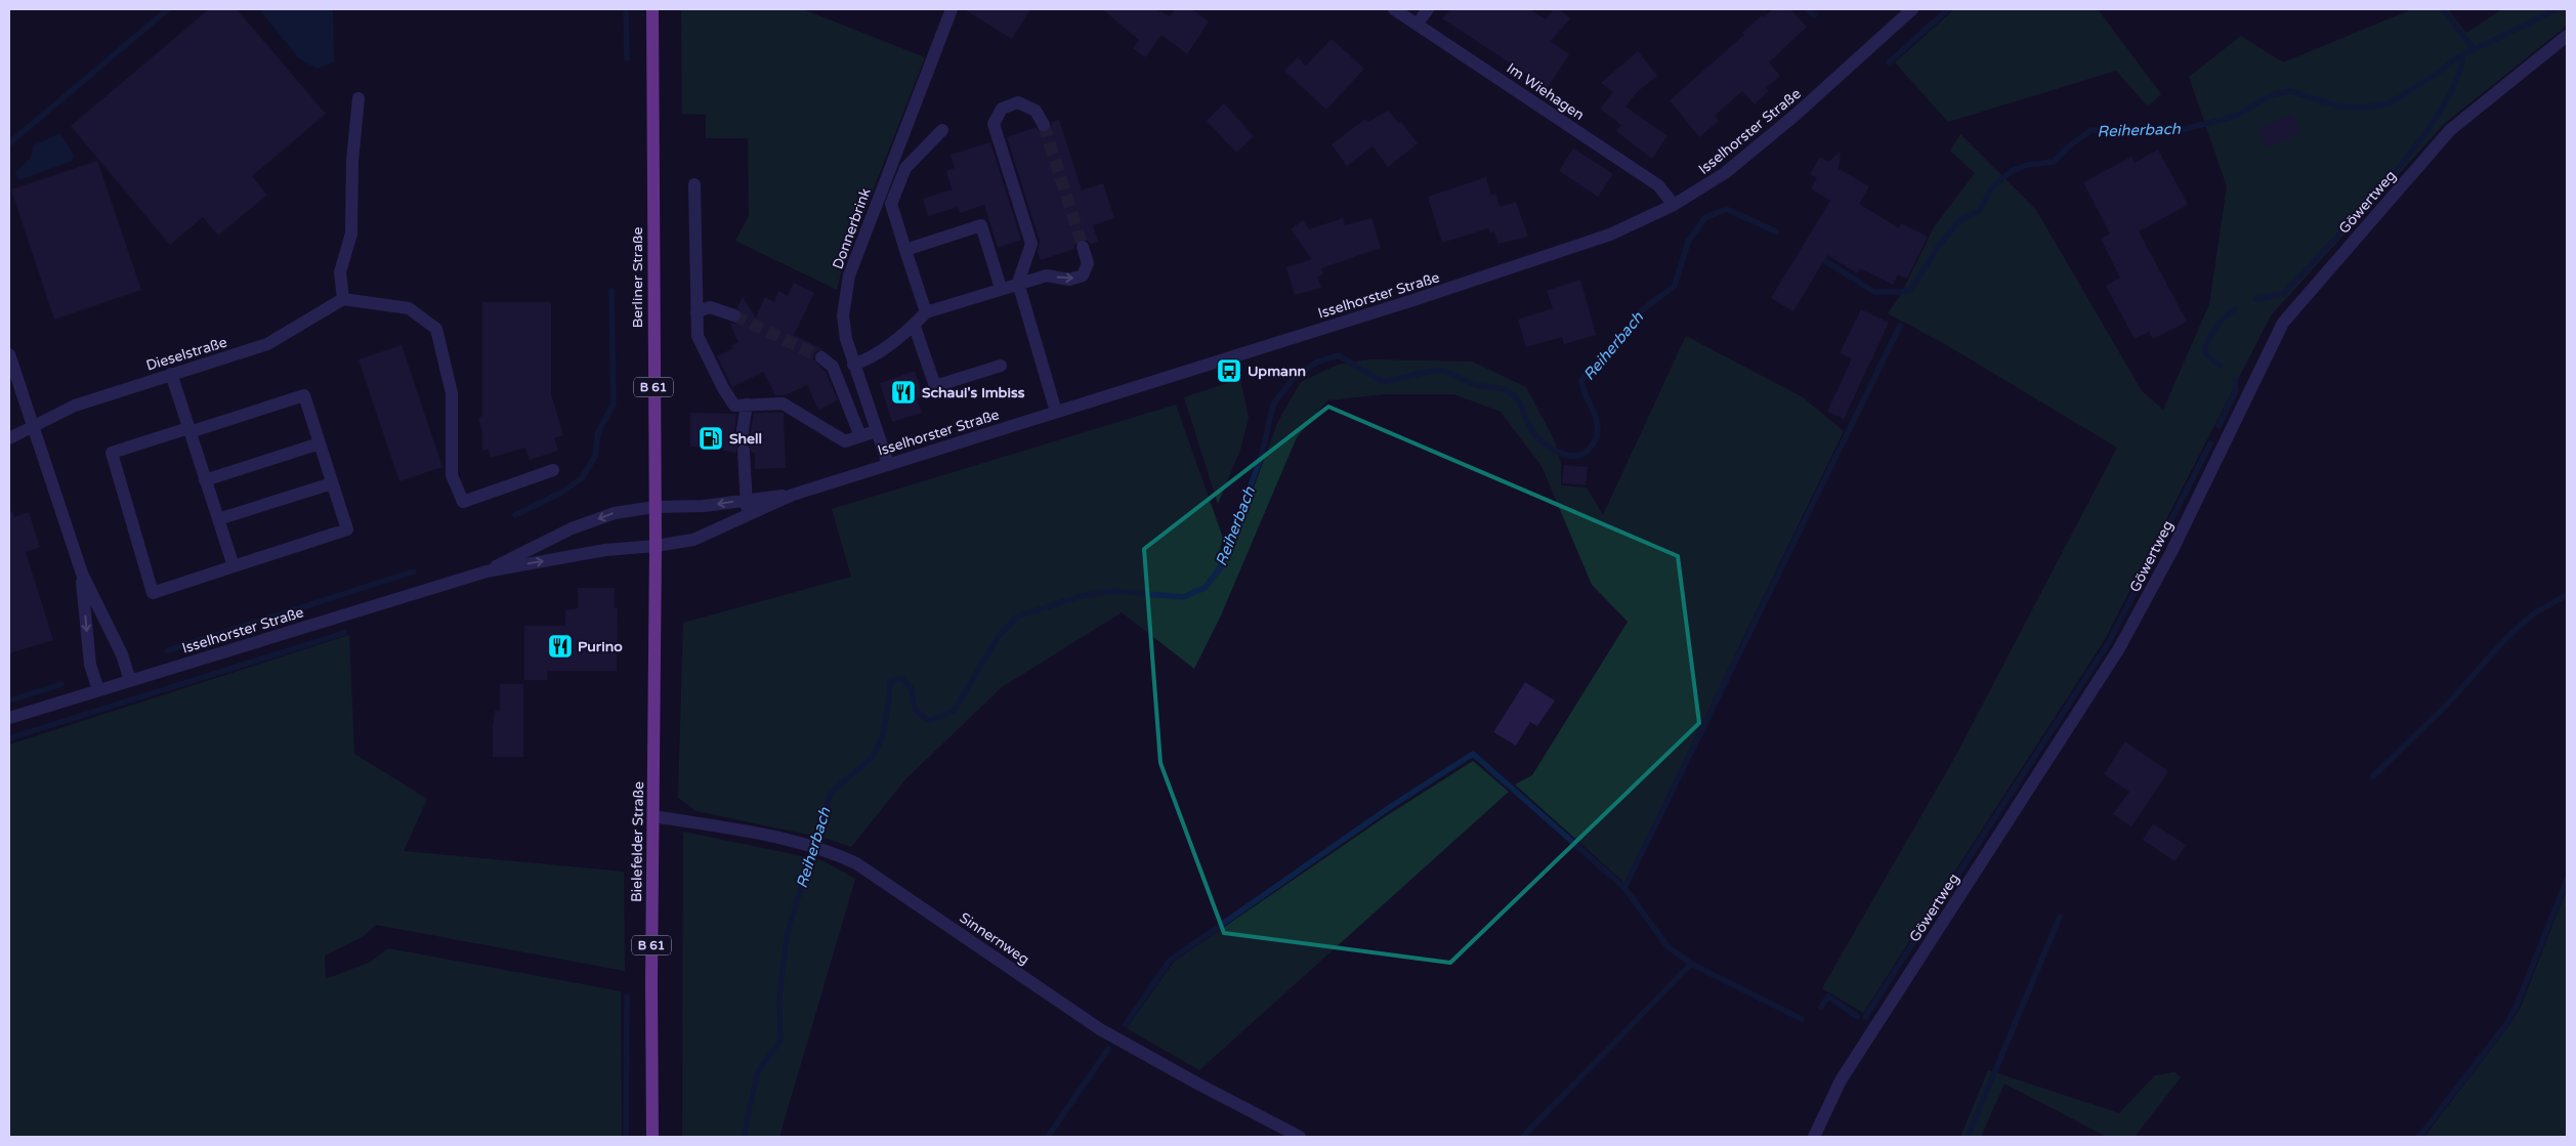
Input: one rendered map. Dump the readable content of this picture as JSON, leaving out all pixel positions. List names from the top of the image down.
{
  "streets": {
    "main road": ["Berliner Straße", "B 61", "Bielefelder Straße"],
    "street": [
      "Im Wiehagen",
      "Isselhorster Straße",
      "Göwertweg",
      "Donnerbrink",
      "Dieselstraße",
      "Sinnernweg"
    ]
  },
  "crossings": [
    ["Im Wiehagen", "Isselhorster Straße"],
    ["Isselhorster Straße", "Donnerbrink"],
    ["Isselhorster Straße", "Berliner Straße"],
    ["Isselhorster Straße", "Bielefelder Straße"],
    ["Berliner Straße", "Bielefelder Straße"],
    ["Bielefelder Straße", "Sinnernweg"]
  ],
  "water": ["Reiherbach"],
  "places": {
    "bus stop": ["Upmann"],
    "restaurant": ["Schaui's Imbiss", "Purino"],
    "fuel station": ["Shell"]
  }
}
